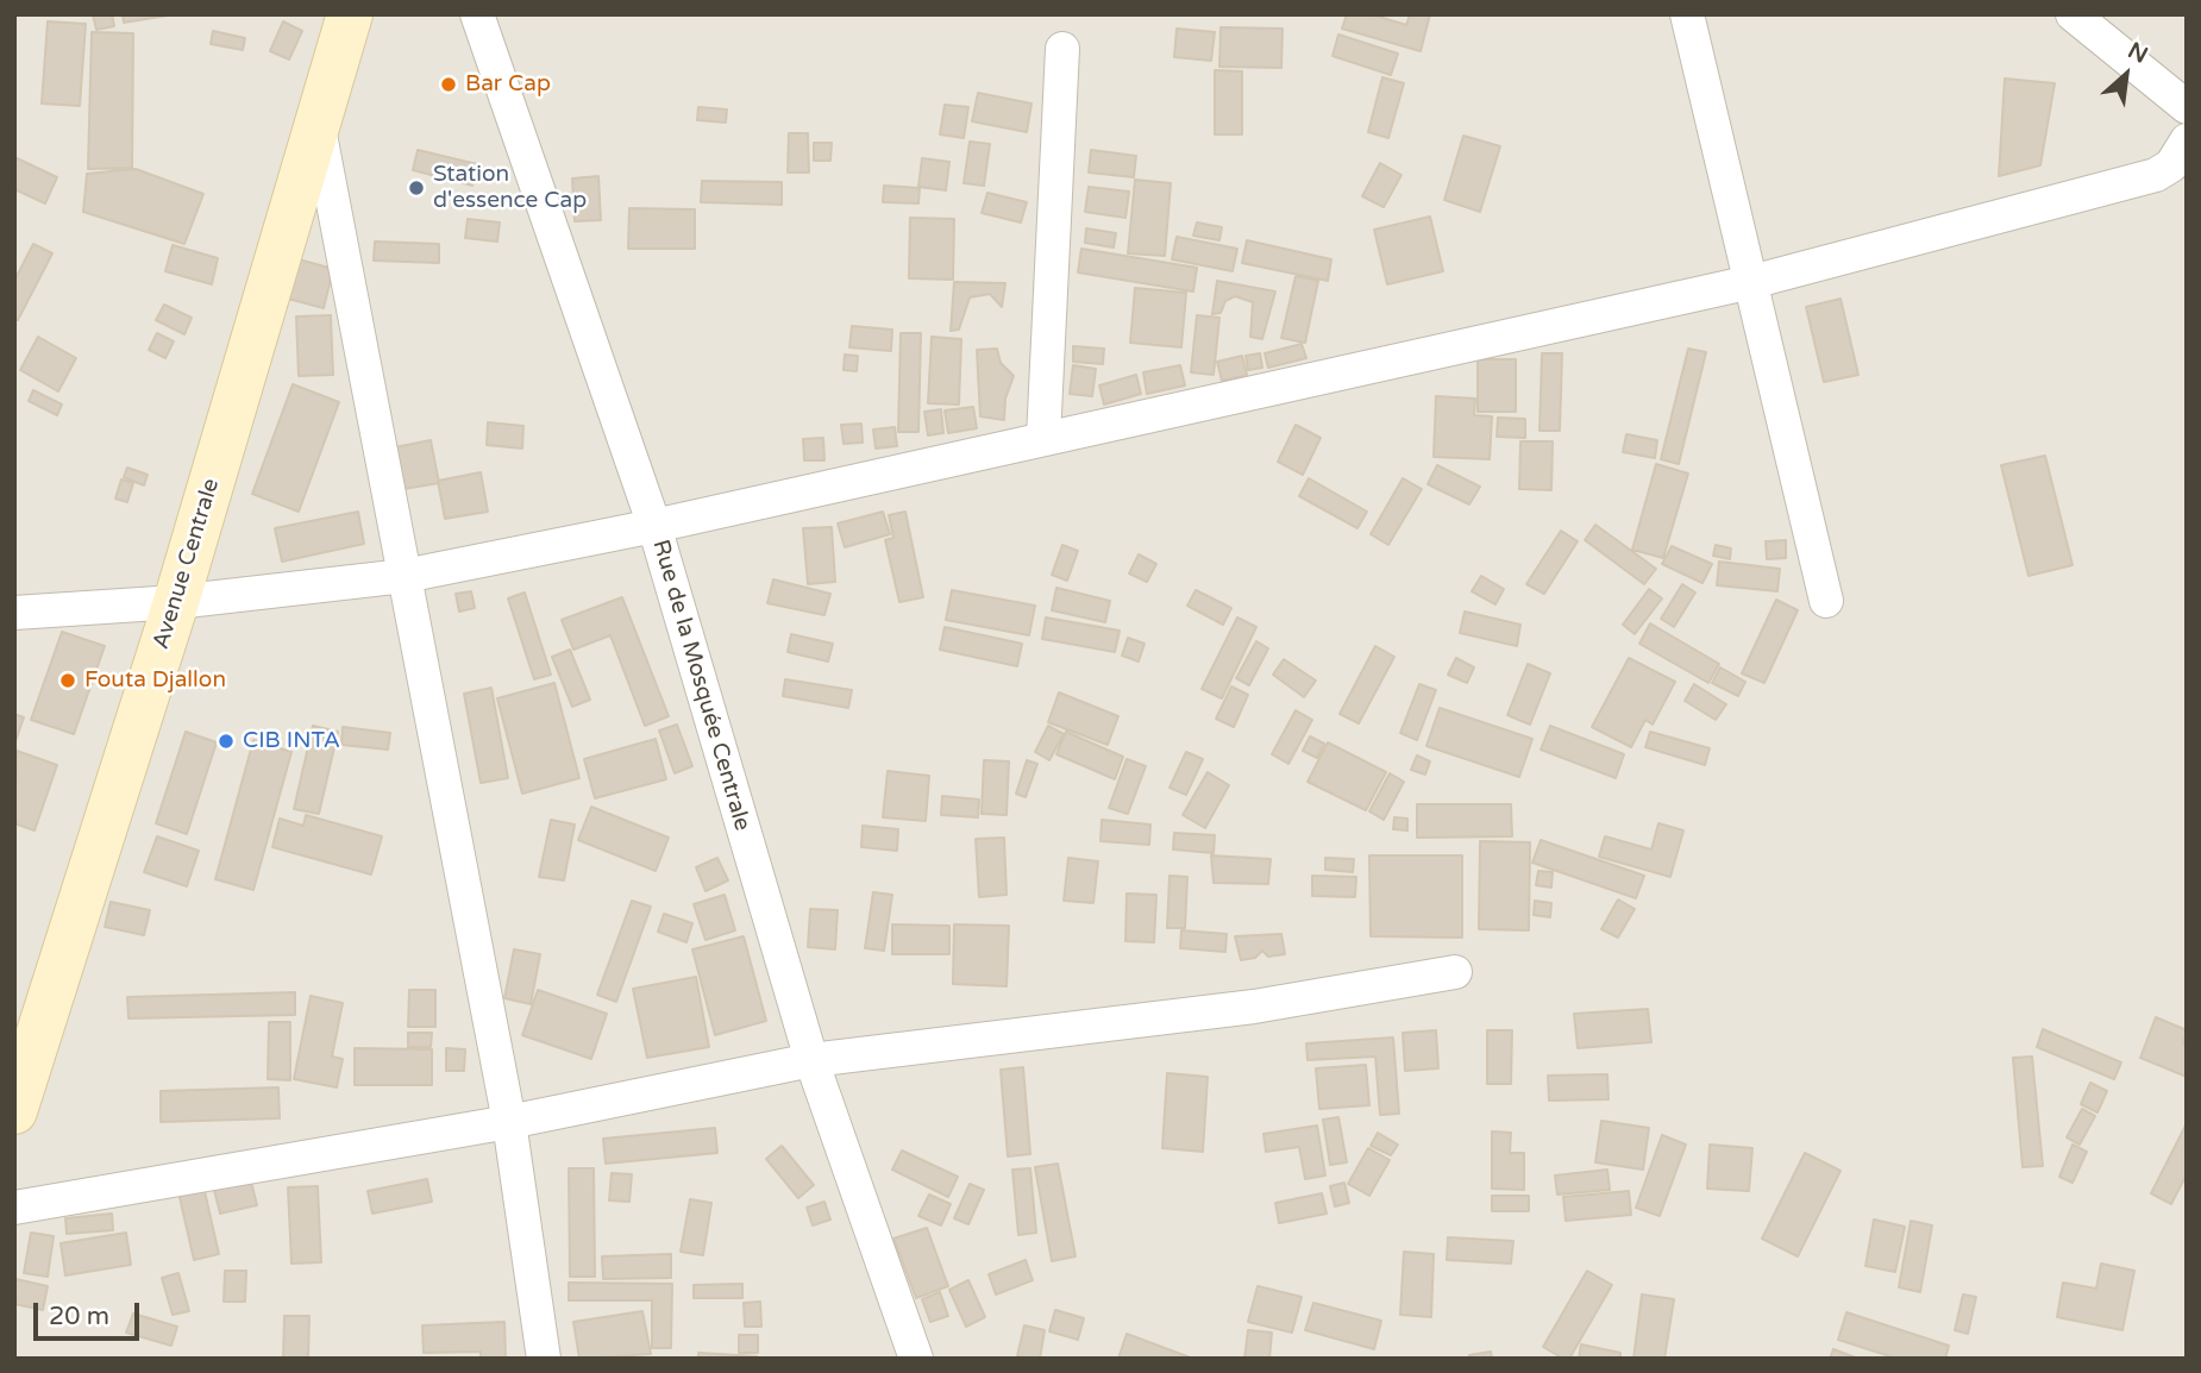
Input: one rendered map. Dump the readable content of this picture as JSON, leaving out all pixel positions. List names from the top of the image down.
{
  "streets": {
    "main road": ["Avenue Centrale"],
    "street": ["Rue de la Mosquée Centrale"]
  },
  "places": [
    "Bar Cap",
    "Station d'essence Cap",
    "Fouta Djallon",
    "CIB INTA"
  ],
  "scale_bar": "20 m",
  "north": "top right"
}
